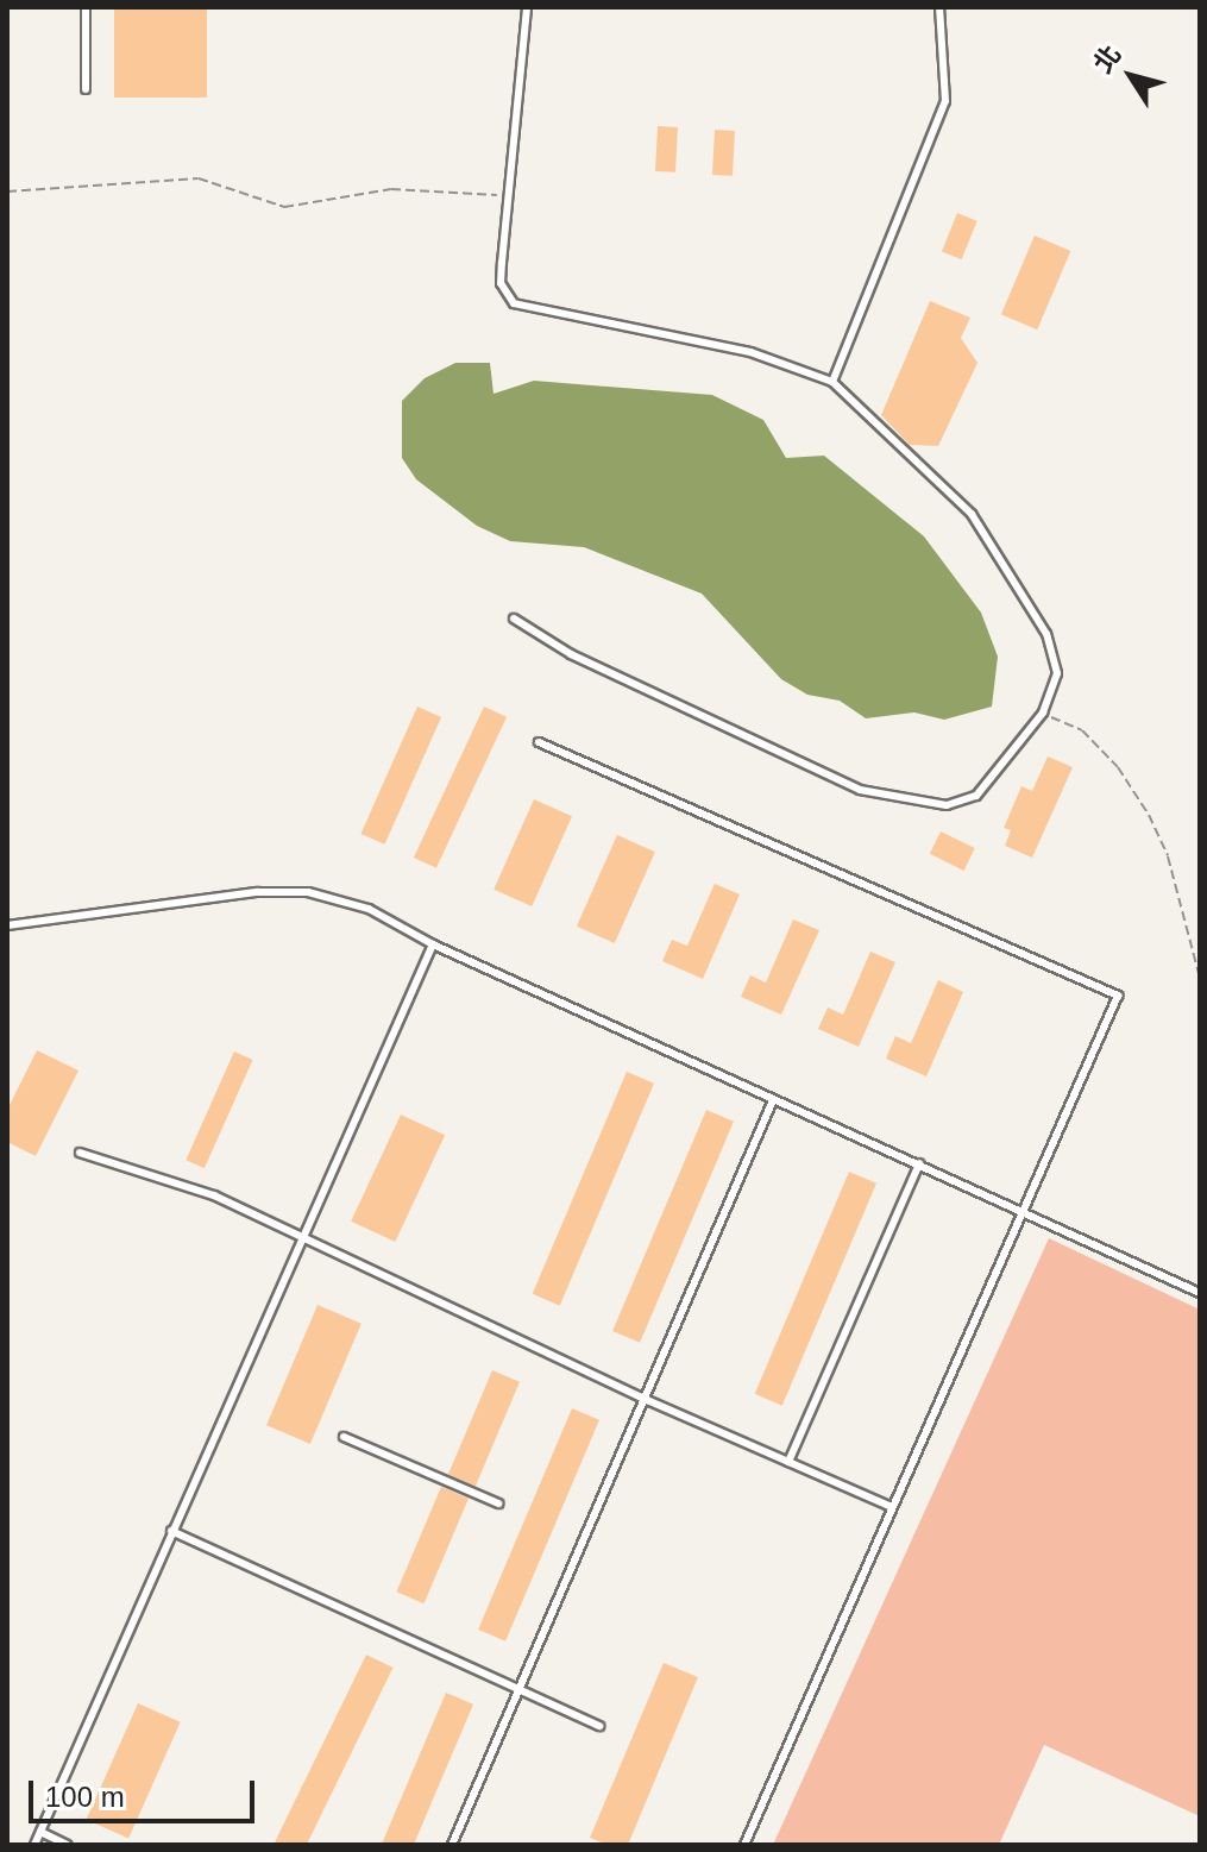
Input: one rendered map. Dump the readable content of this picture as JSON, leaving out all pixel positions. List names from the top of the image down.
{
  "scale_bar": "100 m",
  "north": "top left"
}
